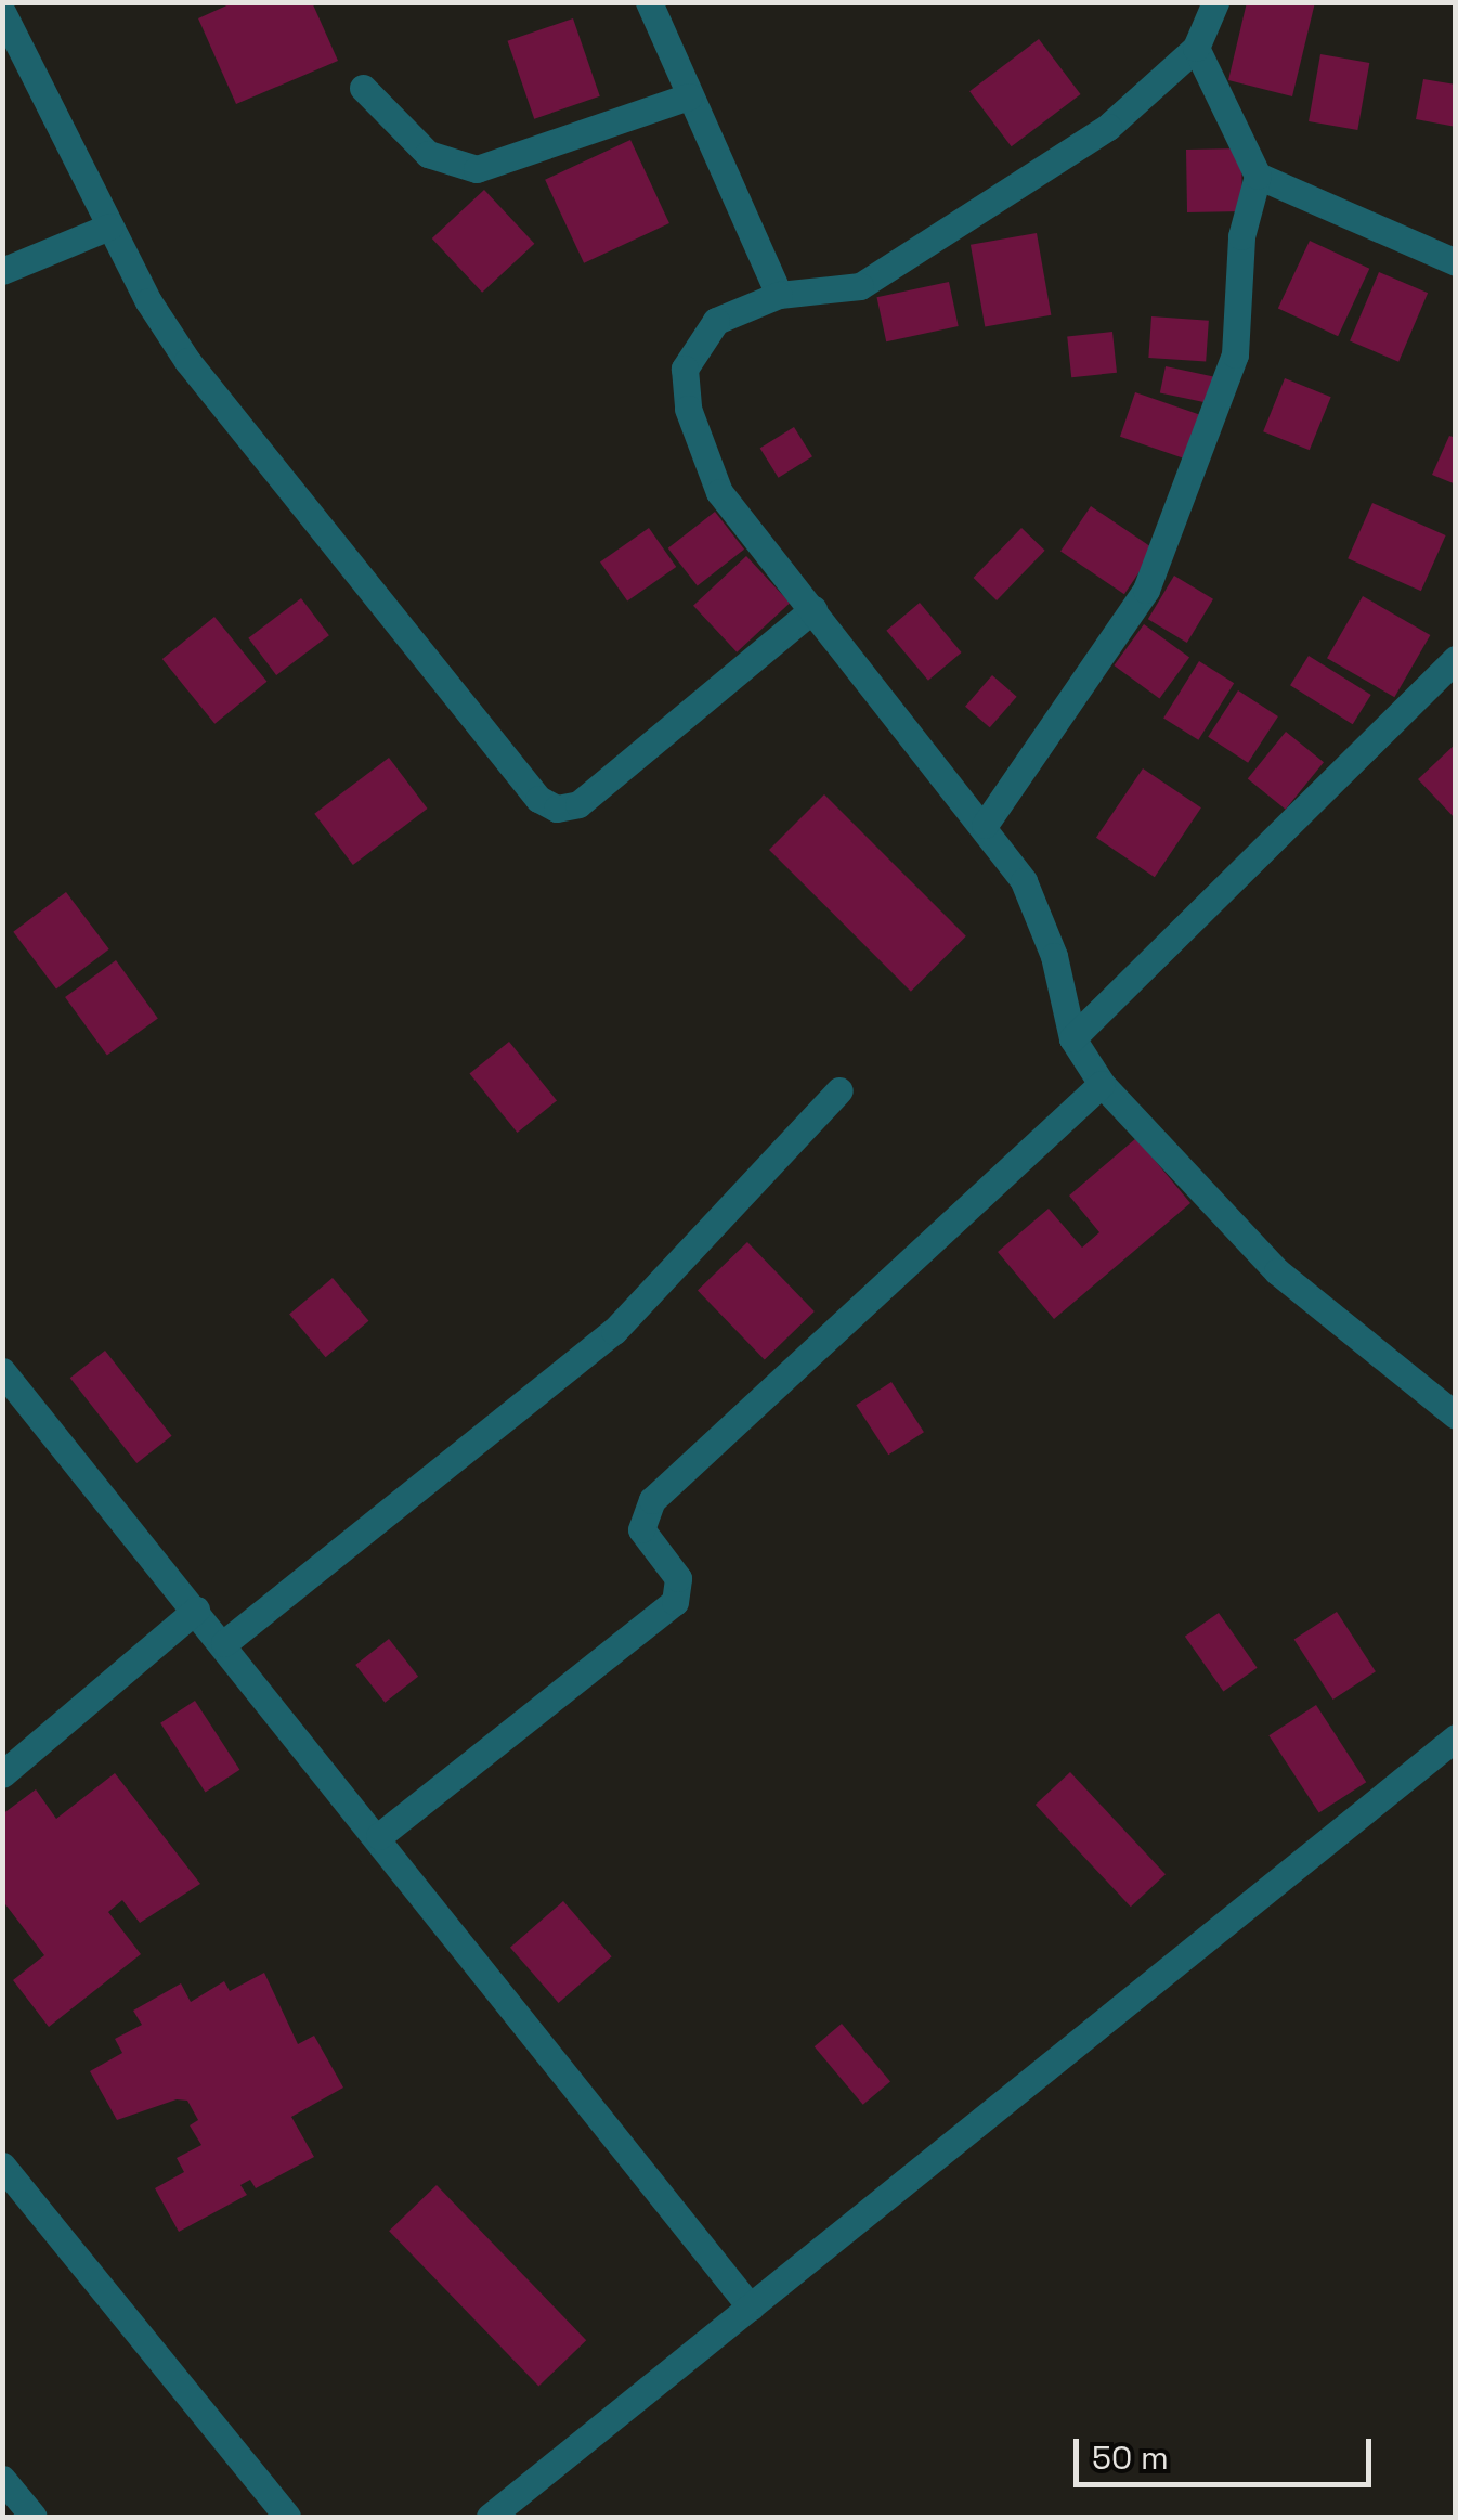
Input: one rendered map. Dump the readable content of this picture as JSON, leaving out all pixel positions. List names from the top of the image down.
{
  "scale_bar": "50 m"
}
